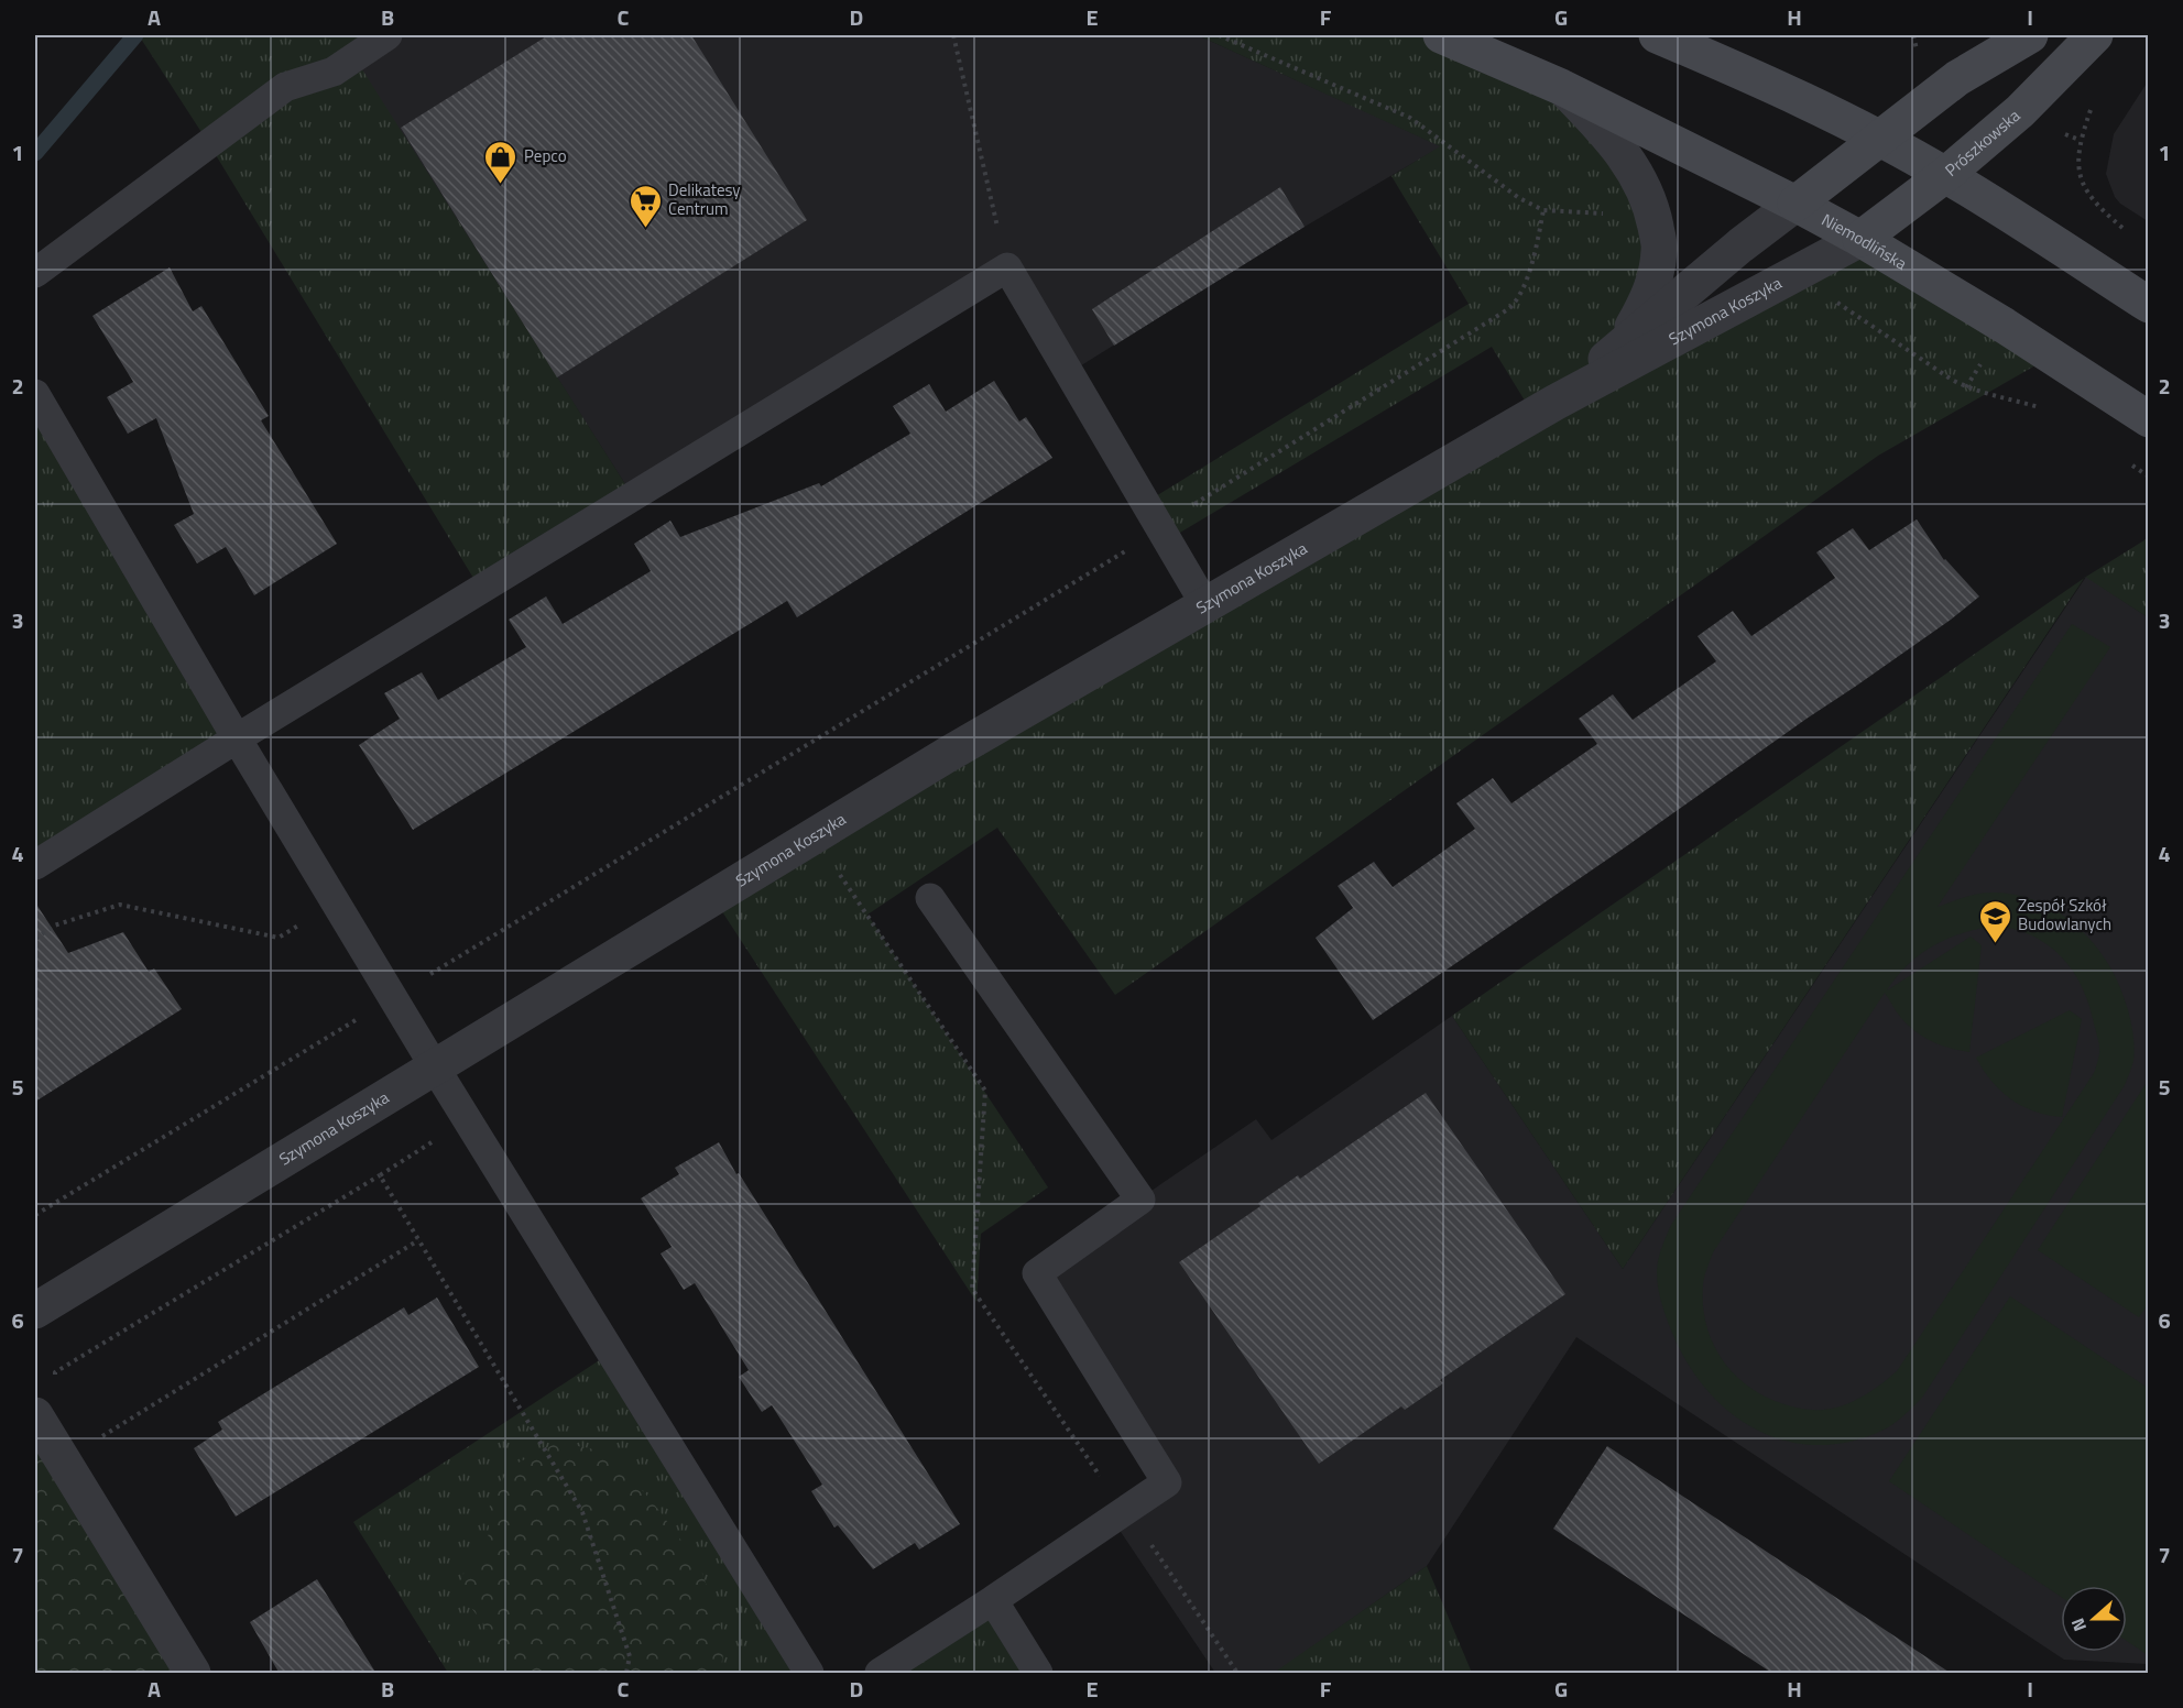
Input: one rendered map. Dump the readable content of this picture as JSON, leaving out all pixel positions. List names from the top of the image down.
{
  "streets": {
    "main road": ["Prószkowska", "Niemodlińska"],
    "street": ["Szymona Koszyka"]
  },
  "crossings": [
    ["Prószkowska", "Niemodlińska"],
    ["Prószkowska", "Szymona Koszyka"],
    ["Niemodlińska", "Szymona Koszyka"]
  ],
  "places": {
    "shop": ["Pepco"],
    "supermarket": ["Delikatesy Centrum"],
    "school or university": ["Zespół Szkół Budowlanych"]
  },
  "north": "left",
  "grid": {
    "columns": [
      "A",
      "B",
      "C",
      "D",
      "E",
      "F",
      "G",
      "H",
      "I"
    ],
    "rows": [
      "1",
      "2",
      "3",
      "4",
      "5",
      "6",
      "7"
    ]
  }
}
